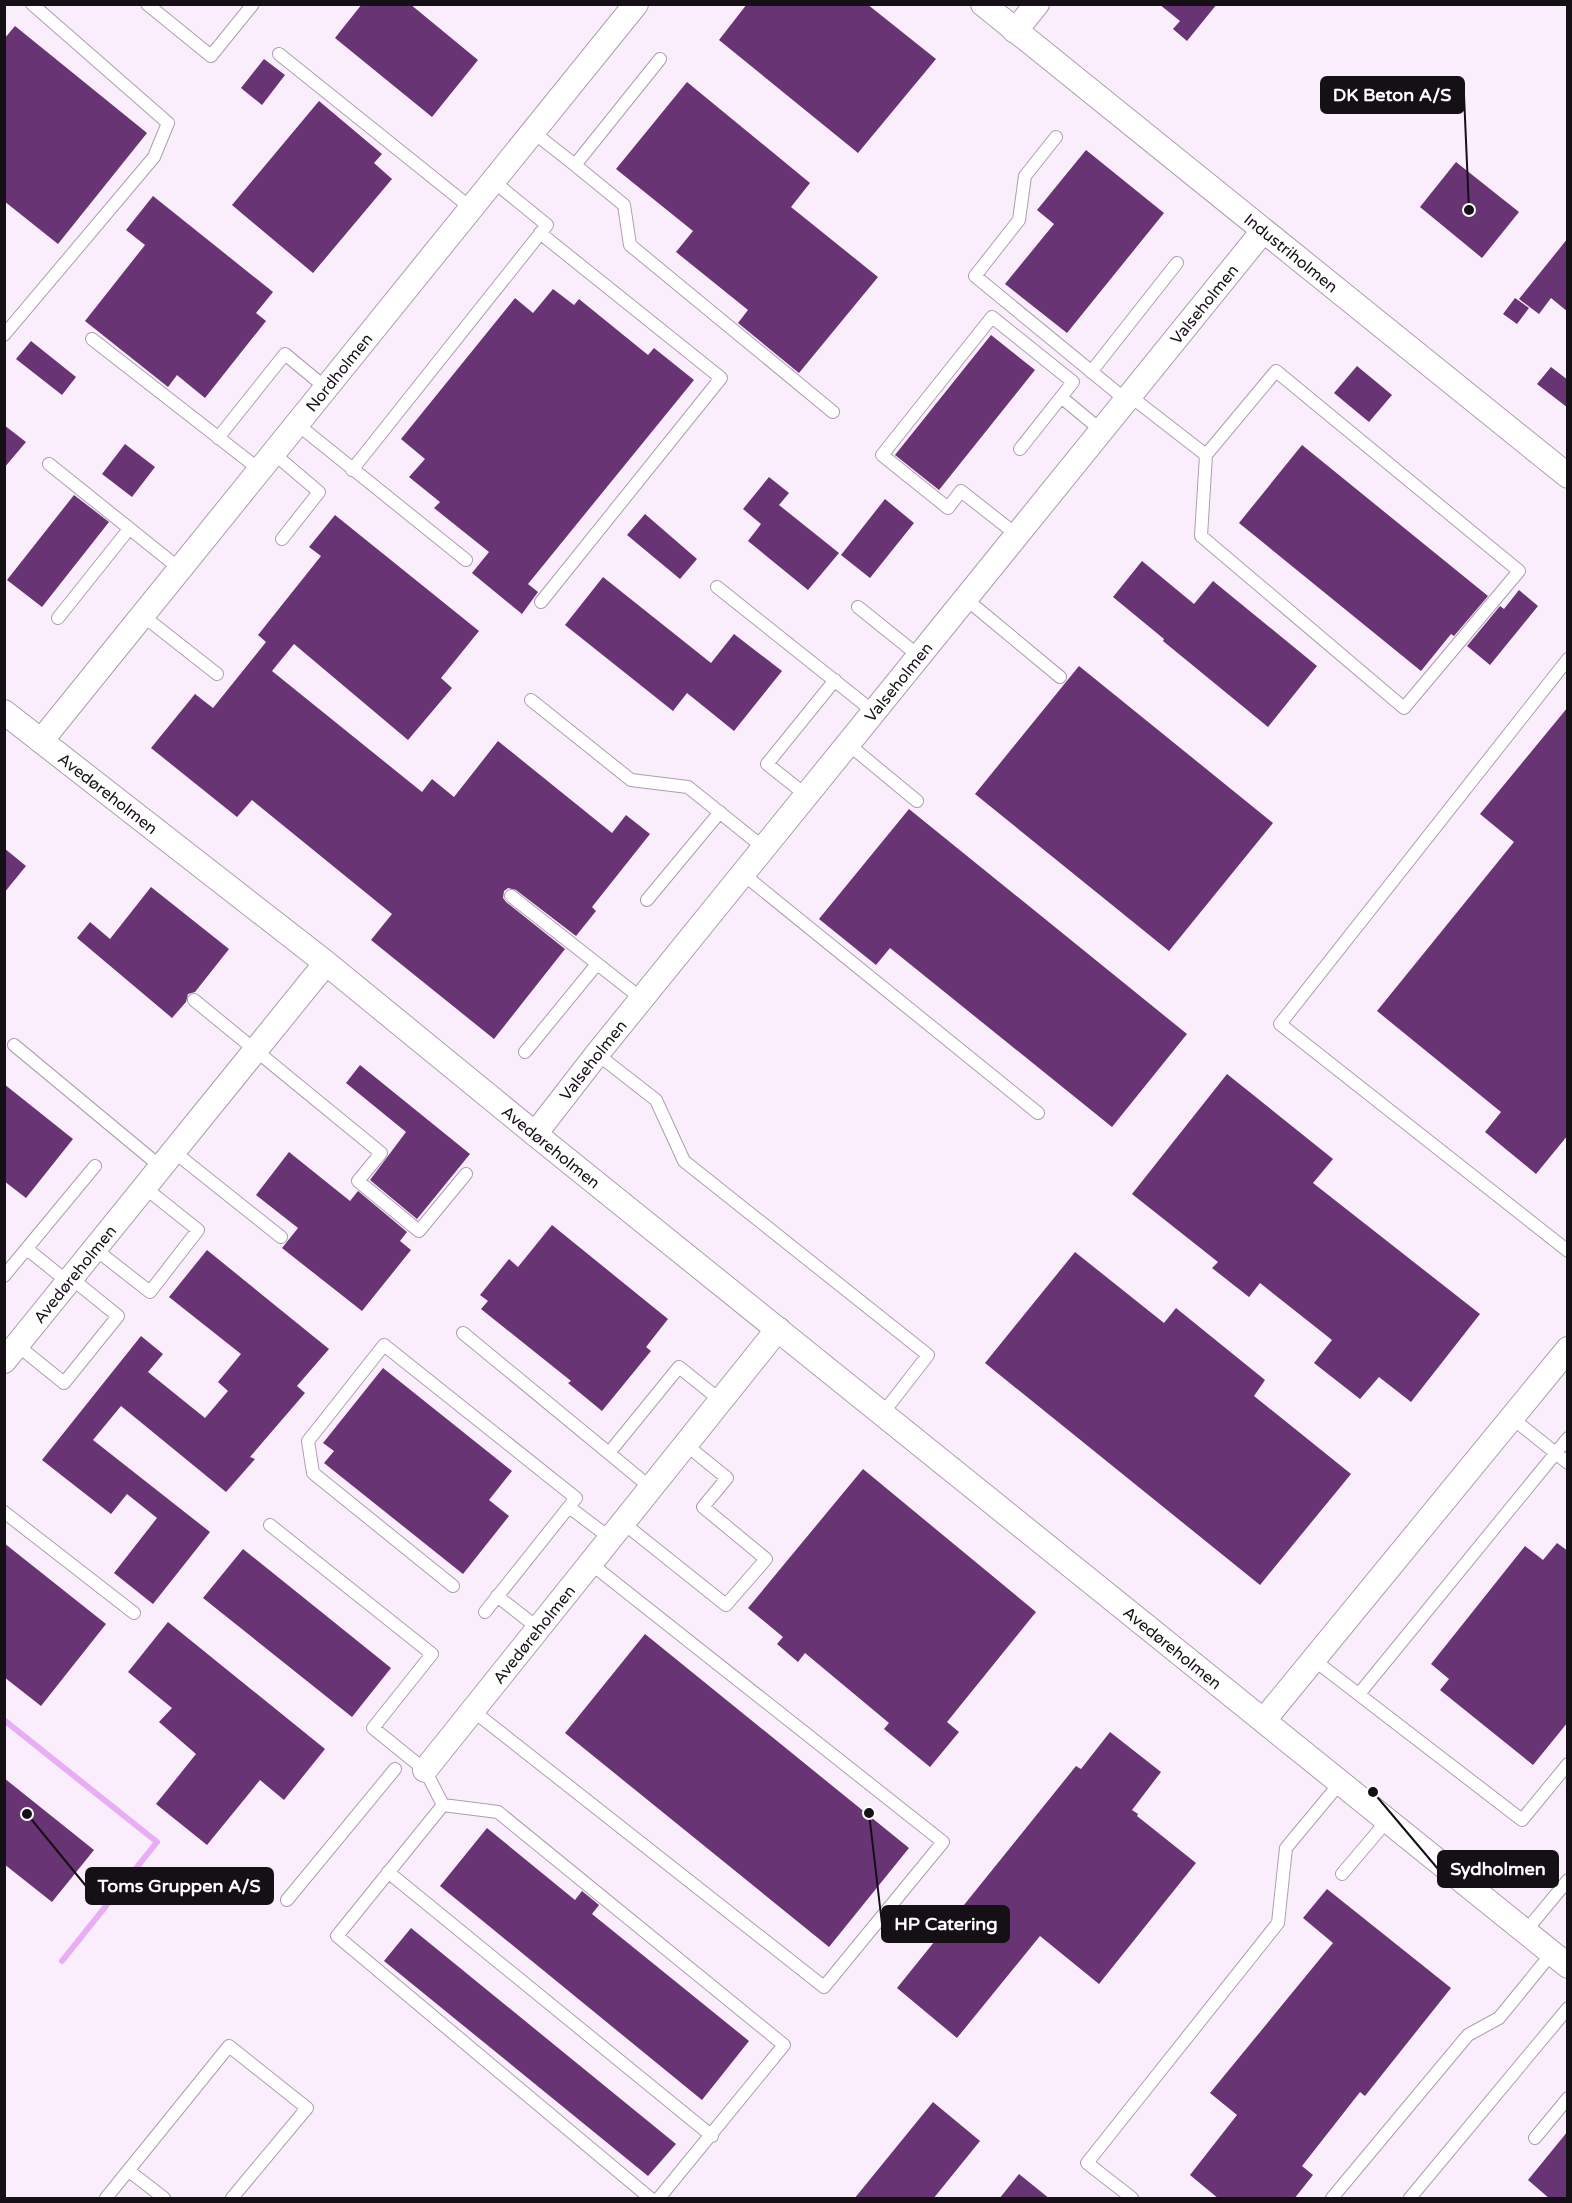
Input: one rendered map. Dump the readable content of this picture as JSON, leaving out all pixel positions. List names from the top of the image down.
{
  "streets": {
    "street": [
      "Industriholmen",
      "Valseholmen",
      "Nordholmen",
      "Avedøreholmen"
    ]
  },
  "crossings": [
    ["Industriholmen", "Valseholmen"],
    ["Valseholmen", "Avedøreholmen"],
    ["Nordholmen", "Avedøreholmen"]
  ],
  "places": [
    "DK Beton A/S",
    "Sydholmen",
    "HP Catering",
    "Toms Gruppen A/S"
  ]
}
